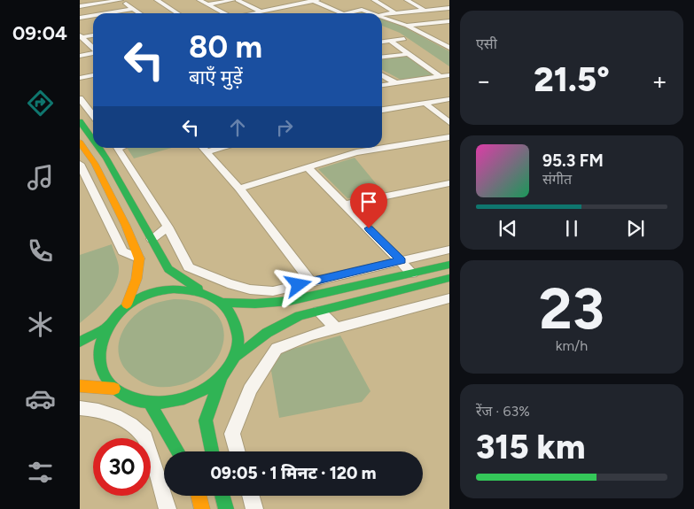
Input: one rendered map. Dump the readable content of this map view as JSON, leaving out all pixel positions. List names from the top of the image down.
{
  "page": {
    "tabs": "09:04",
    "tile": [
      "एसी",
      ["23", "km/h"],
      ["रेंज · 63%", "315 km"]
    ],
    "turn": ["80 m", "बाएँ मुड़ें"],
    "heat": ["−", "21.5°", "+"],
    "song": ["95.3 FM", "संगीत"],
    "limit": "30",
    "trip": "09:05 · 1 मिनट · 120 m"
  }
}
